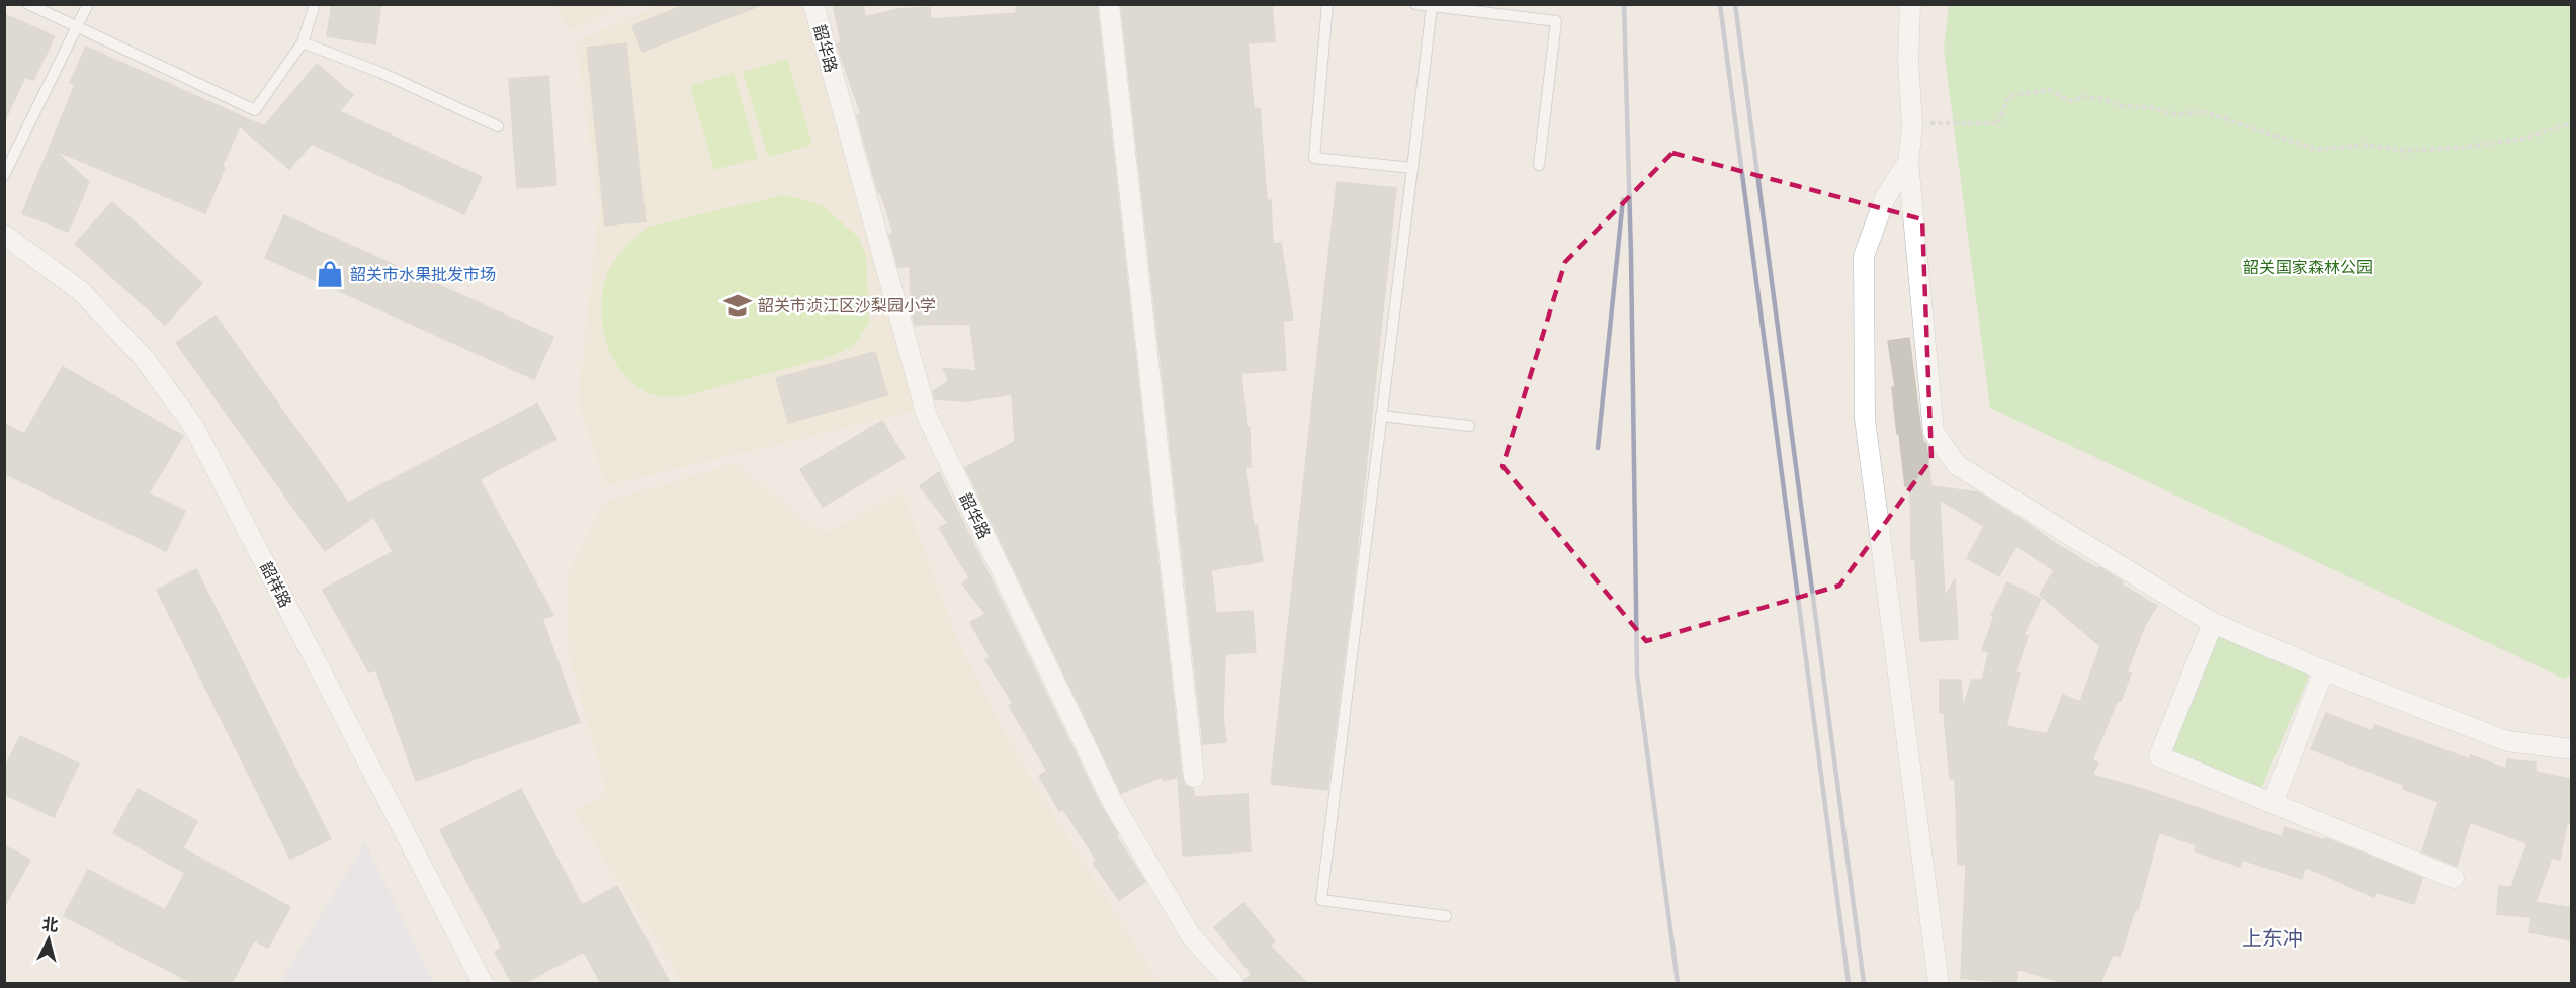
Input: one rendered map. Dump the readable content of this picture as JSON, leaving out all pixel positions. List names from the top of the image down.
{
  "streets": {
    "street": ["韶华路", "韶祥路"]
  },
  "districts": ["上东冲"],
  "parks": ["韶关国家森林公园"],
  "places": {
    "shop": ["韶关市水果批发市场"],
    "school or university": ["韶关市浈江区沙梨园小学"]
  },
  "north": "top"
}
